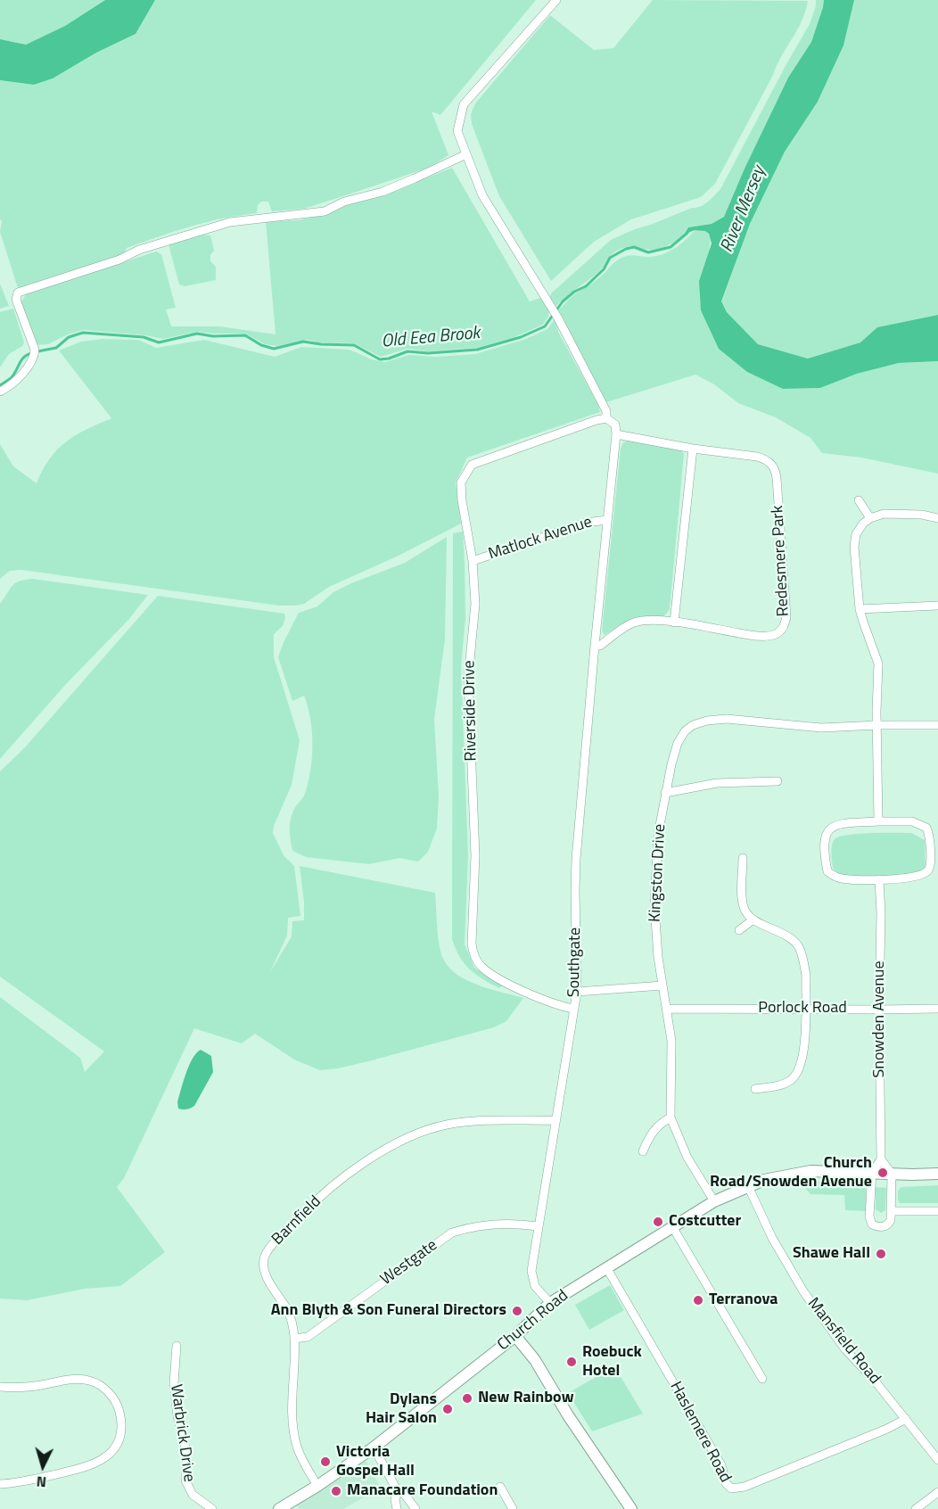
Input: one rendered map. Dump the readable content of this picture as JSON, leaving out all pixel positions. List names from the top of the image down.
{
  "streets": {
    "main road": ["Church Road"],
    "street": [
      "Matlock Avenue",
      "Redesmere Park",
      "Riverside Drive",
      "Kingston Drive",
      "Southgate",
      "Porlock Road",
      "Snowden Avenue",
      "Barnfield",
      "Westgate",
      "Mansfield Road",
      "Haslemere Road",
      "Warbrick Drive"
    ]
  },
  "crossings": [
    ["Matlock Avenue", "Riverside Drive"],
    ["Redesmere Park", "Southgate"],
    ["Riverside Drive", "Southgate"],
    ["Kingston Drive", "Porlock Road"],
    ["Kingston Drive", "Church Road"],
    ["Southgate", "Barnfield"],
    ["Southgate", "Westgate"],
    ["Southgate", "Church Road"],
    ["Porlock Road", "Snowden Avenue"],
    ["Barnfield", "Westgate"],
    ["Barnfield", "Church Road"],
    ["Church Road", "Mansfield Road"],
    ["Church Road", "Haslemere Road"],
    ["Mansfield Road", "Haslemere Road"]
  ],
  "water": ["River Mersey", "Old Eea Brook"],
  "places": [
    "Church Road/Snowden Avenue",
    "Costcutter",
    "Shawe Hall",
    "Terranova",
    "Ann Blyth & Son Funeral Directors",
    "Roebuck Hotel",
    "New Rainbow",
    "Dylans Hair Salon",
    "Victoria Gospel Hall",
    "Manacare Foundation"
  ],
  "north": "bottom"
}
